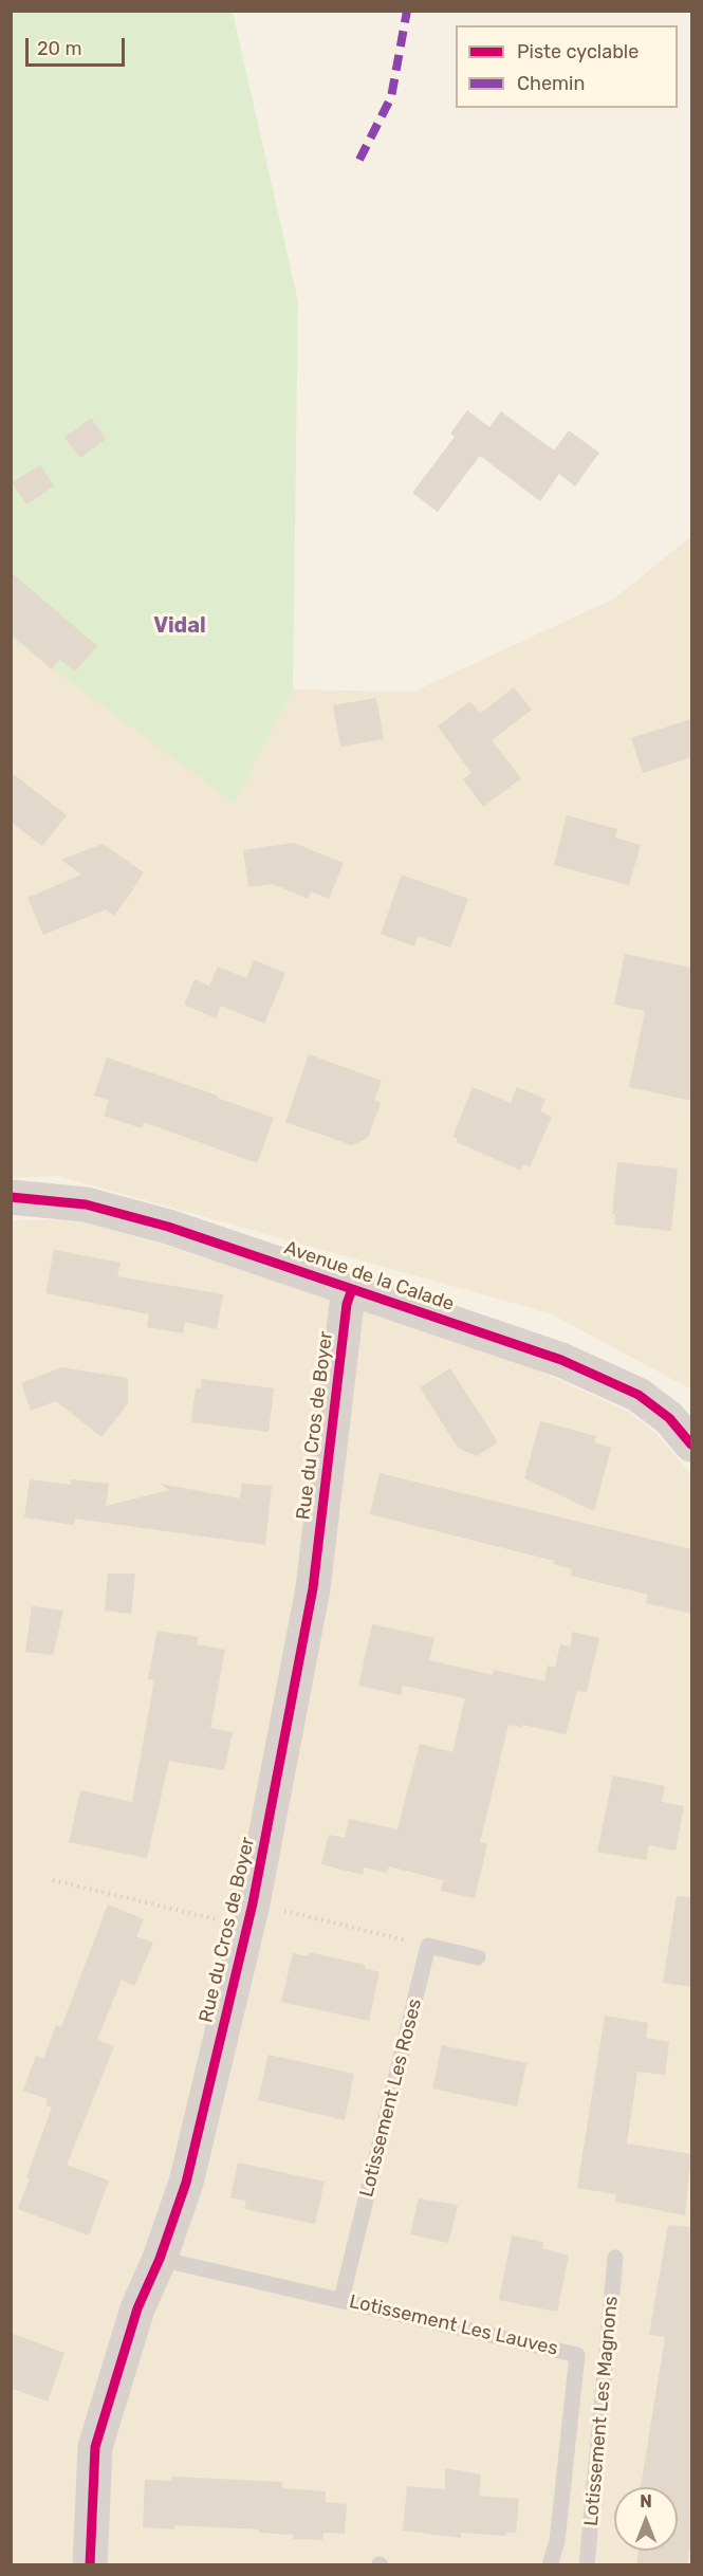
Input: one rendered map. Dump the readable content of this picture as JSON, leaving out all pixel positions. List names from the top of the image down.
{
  "streets": {
    "street": ["Avenue de la Calade", "Rue du Cros de Boyer"],
    "lane": ["Lotissement Les Roses", "Lotissement Les Lauves", "Lotissement Les Magnons"]
  },
  "crossings": [
    ["Avenue de la Calade", "Rue du Cros de Boyer"],
    ["Rue du Cros de Boyer", "Lotissement Les Lauves"],
    ["Lotissement Les Roses", "Lotissement Les Lauves"]
  ],
  "districts": ["Vidal"],
  "legend": ["Piste cyclable", "Chemin"],
  "scale_bar": "20 m",
  "north": "top"
}
